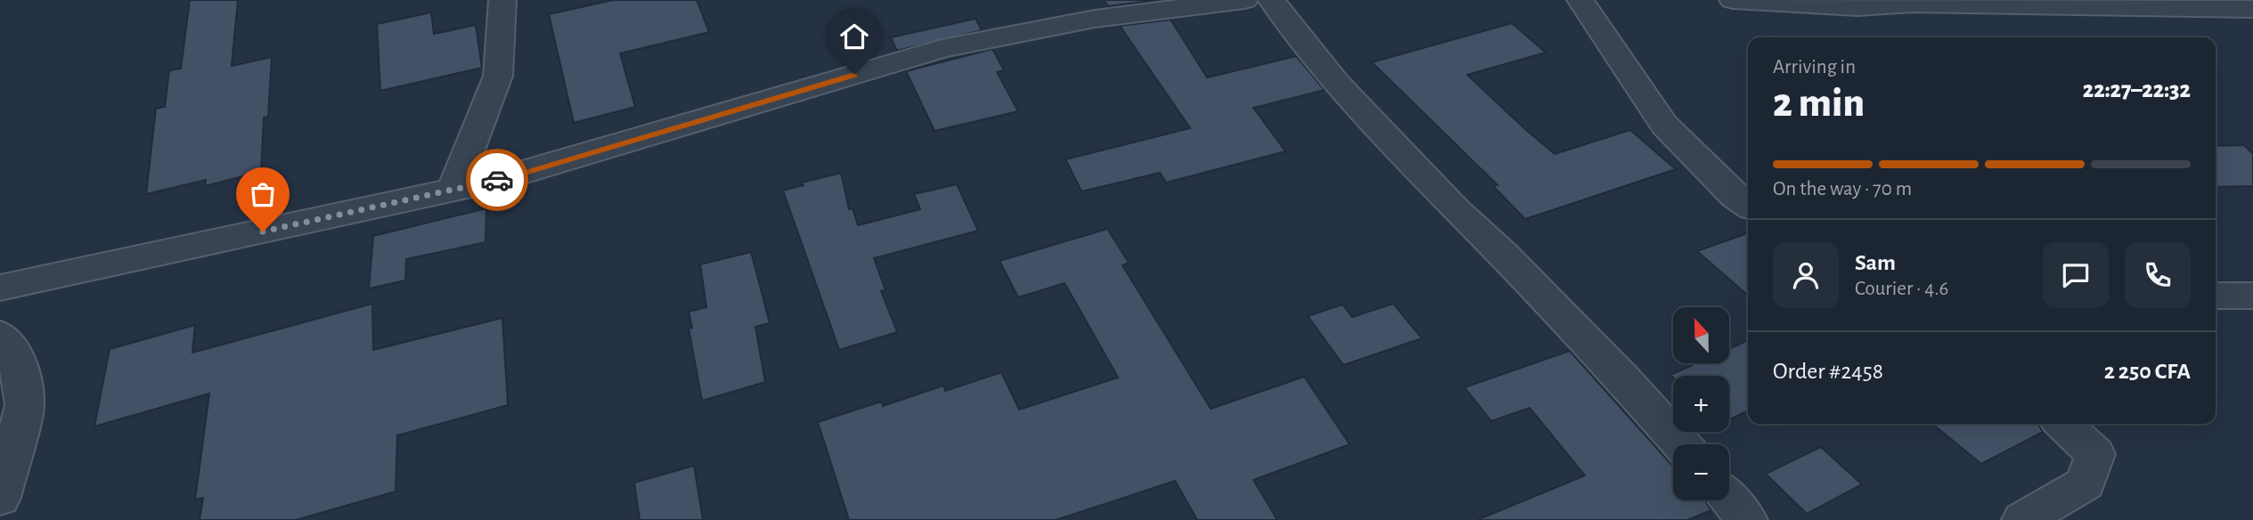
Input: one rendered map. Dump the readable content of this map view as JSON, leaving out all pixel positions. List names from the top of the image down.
{
  "north": "top",
  "page": {
    "heading": ["2 min", "Arriving in", "22:27–22:32"],
    "panel": [
      "Sam",
      "Courier · 4.6",
      "Order #2458",
      "2 250 CFA"
    ],
    "bar": "On the way · 70 m",
    "map_buttons": ["+", "−"]
  }
}
